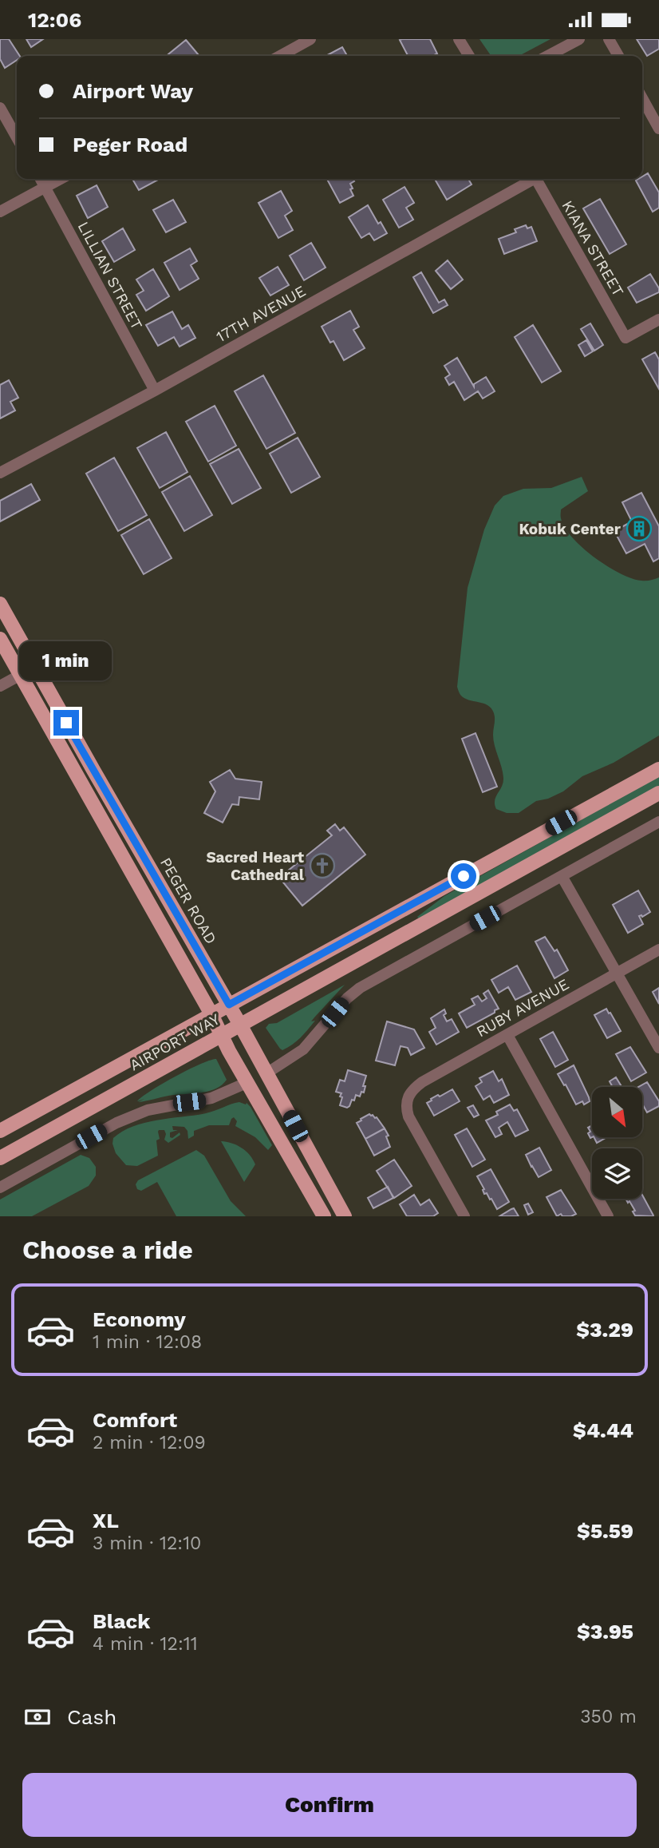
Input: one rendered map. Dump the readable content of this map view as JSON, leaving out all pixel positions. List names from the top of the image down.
{
  "streets": {
    "main road": ["PEGER ROAD", "AIRPORT WAY"],
    "street": [
      "KIANA STREET",
      "LILLIAN STREET",
      "17TH AVENUE",
      "RUBY AVENUE"
    ]
  },
  "crossings": [
    ["LILLIAN STREET", "17TH AVENUE"],
    ["PEGER ROAD", "AIRPORT WAY"]
  ],
  "places": {
    "building": ["Kobuk Center"],
    "church": ["Sacred Heart Cathedral"]
  },
  "north": "bottom right",
  "page": {
    "status": "12:06",
    "banner": ["Airport Way", "Peger Road"],
    "bubble": "1 min",
    "heading": "Choose a ride",
    "list": [
      {
        "name": "Economy",
        "note": "1 min · 12:08",
        "value": "$3.29"
      },
      {
        "name": "Comfort",
        "note": "2 min · 12:09",
        "value": "$4.44"
      },
      {
        "name": "XL",
        "note": "3 min · 12:10",
        "value": "$5.59"
      },
      {
        "name": "Black",
        "note": "4 min · 12:11",
        "value": "$3.95"
      }
    ],
    "pay": ["Cash", "350 m"],
    "buttons": "Confirm"
  }
}
